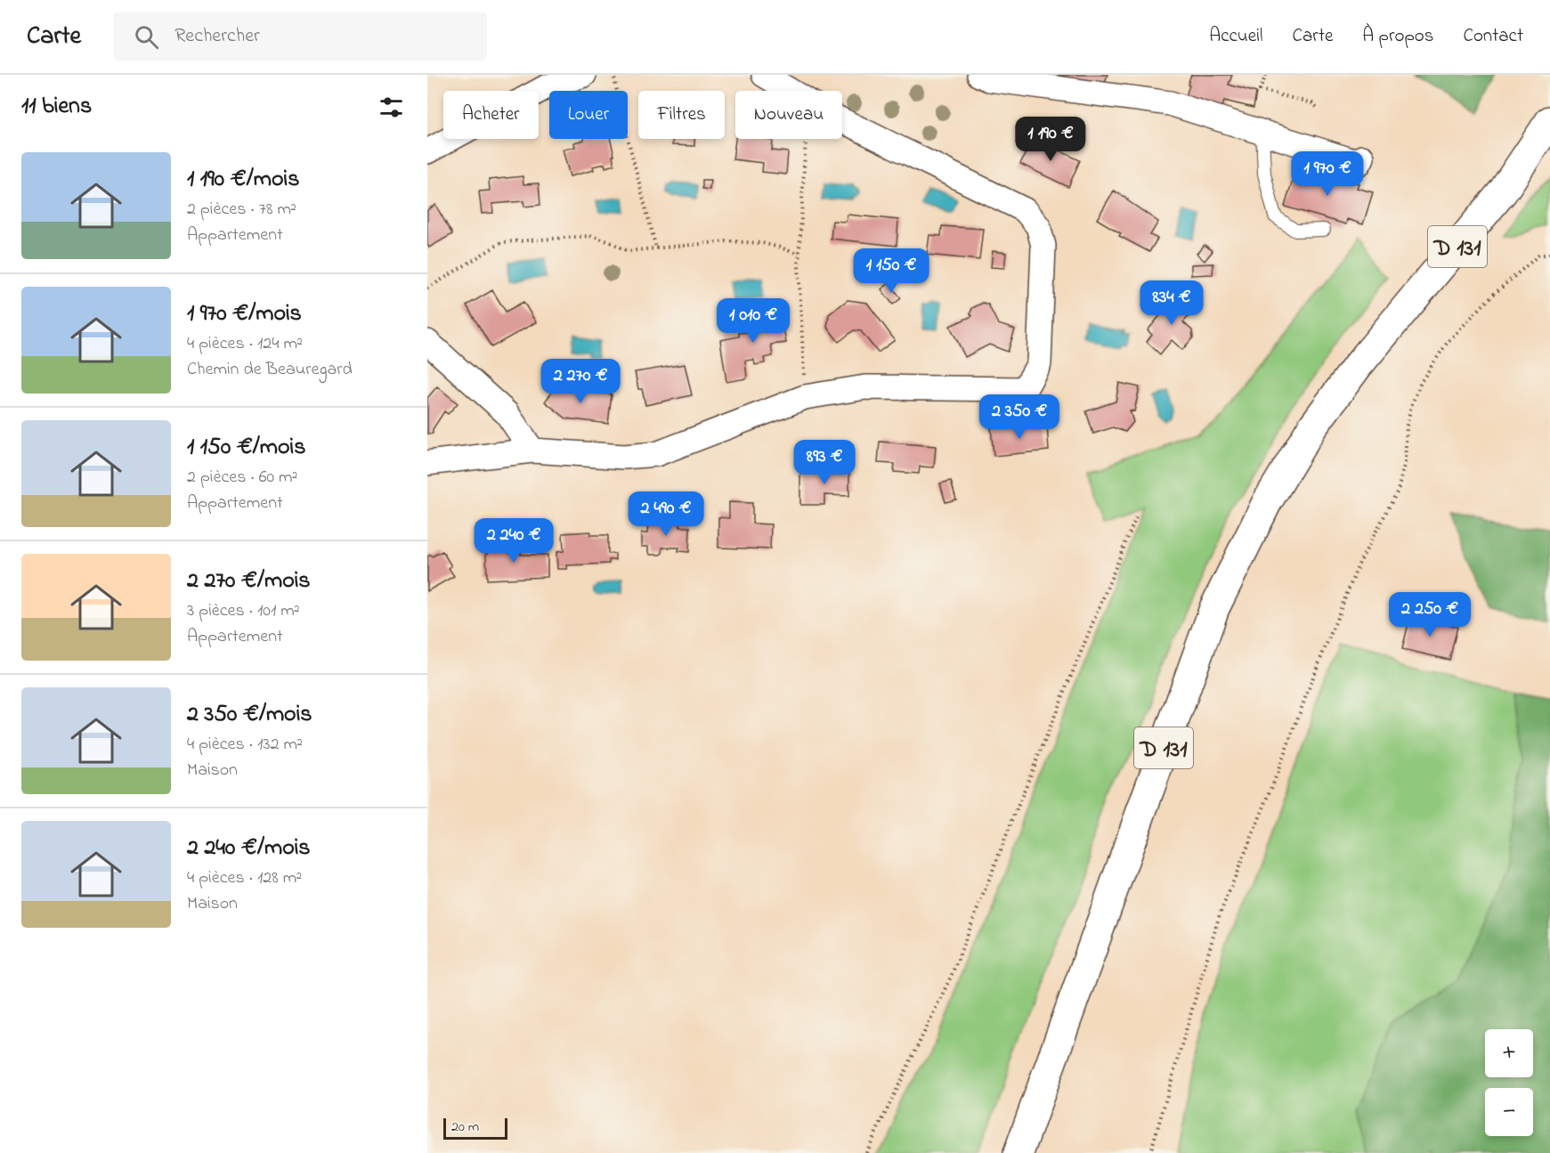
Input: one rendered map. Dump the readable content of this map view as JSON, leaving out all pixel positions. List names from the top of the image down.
{
  "streets": {
    "main road": ["D 131"]
  },
  "scale_bar": "20 m",
  "page": {
    "header": "Carte",
    "search": "Rechercher",
    "nav": [
      "Accueil",
      "Carte",
      "À propos",
      "Contact"
    ],
    "heading": "11 biens",
    "chip": [
      "Acheter",
      "Louer",
      "Filtres",
      "Nouveau"
    ],
    "price": [
      "1 190 €",
      "1 970 €",
      "1 150 €",
      "834 €",
      "1 010 €",
      "2 270 €",
      "2 350 €",
      "893 €",
      "2 490 €",
      "2 240 €",
      "2 250 €"
    ],
    "list": [
      {
        "name": "1 190 €/mois",
        "note": "2 pièces · 78 m² · Appartement"
      },
      {
        "name": "1 970 €/mois",
        "note": "4 pièces · 124 m² · Chemin de Beauregard"
      },
      {
        "name": "1 150 €/mois",
        "note": "2 pièces · 60 m² · Appartement"
      },
      {
        "name": "2 270 €/mois",
        "note": "3 pièces · 101 m² · Appartement"
      },
      {
        "name": "2 350 €/mois",
        "note": "4 pièces · 132 m² · Maison"
      },
      {
        "name": "2 240 €/mois",
        "note": "4 pièces · 128 m² · Maison"
      }
    ],
    "map_buttons": ["+", "−"],
    "scale": "20 m"
  }
}
